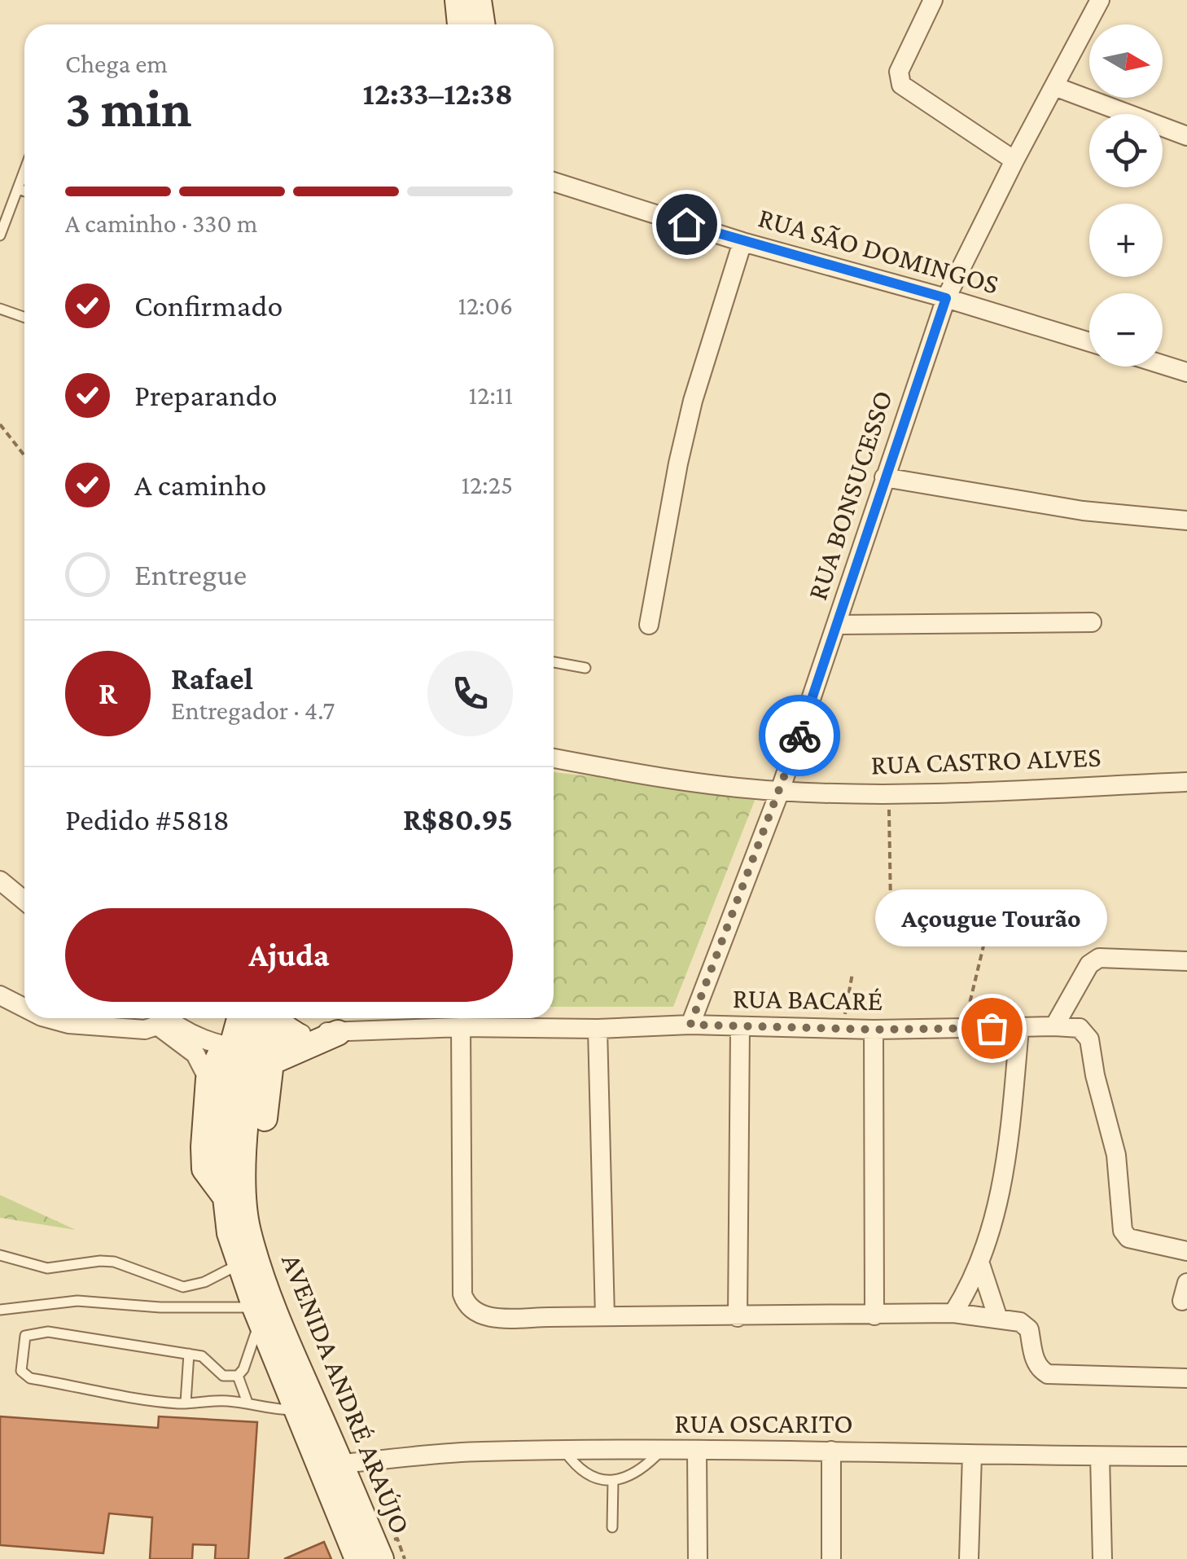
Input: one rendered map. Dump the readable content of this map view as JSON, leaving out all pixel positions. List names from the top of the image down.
{
  "streets": {
    "main road": ["AVENIDA ANDRÉ ARAÚJO"],
    "street": [
      "RUA SÃO DOMINGOS",
      "RUA BONSUCESSO",
      "RUA CASTRO ALVES",
      "RUA BACARÉ",
      "RUA OSCARITO"
    ]
  },
  "crossings": [
    ["RUA SÃO DOMINGOS", "RUA BONSUCESSO"],
    ["RUA BONSUCESSO", "RUA CASTRO ALVES"],
    ["RUA BONSUCESSO", "RUA BACARÉ"],
    ["RUA BACARÉ", "AVENIDA ANDRÉ ARAÚJO"],
    ["AVENIDA ANDRÉ ARAÚJO", "RUA OSCARITO"]
  ],
  "places": ["Açougue Tourão"],
  "north": "right",
  "page": {
    "map_buttons": ["+", "−"],
    "heading": ["3 min", "Chega em", "12:33–12:38"],
    "panel": [
      "Rafael",
      "Entregador · 4.7",
      "Pedido #5818",
      "R$80.95"
    ],
    "bar": "A caminho · 330 m",
    "list": [
      ["Confirmado", "12:06"],
      ["Preparando", "12:11"],
      ["A caminho", "12:25"],
      "Entregue"
    ],
    "round": "R",
    "bubble": "Açougue Tourão",
    "buttons": "Ajuda"
  }
}
